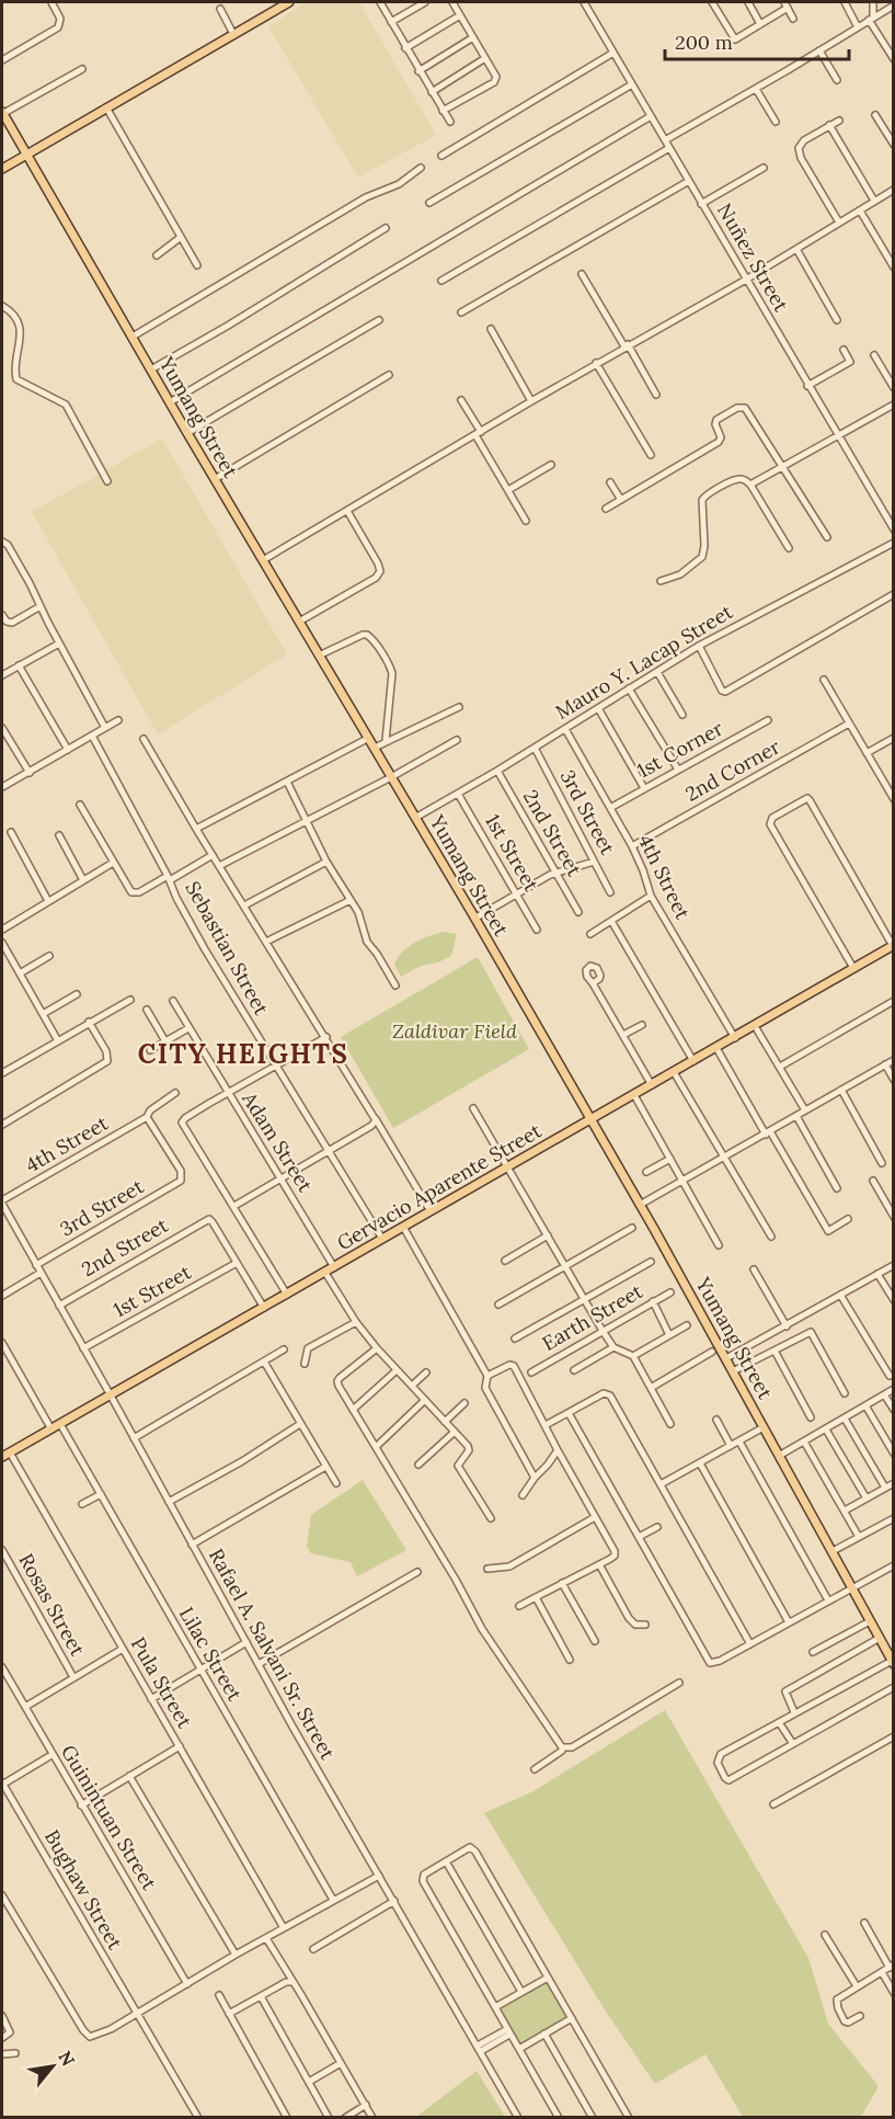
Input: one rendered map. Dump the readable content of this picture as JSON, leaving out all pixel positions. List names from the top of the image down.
{
  "streets": {
    "main road": ["Yumang Street", "Gervacio Aparente Street"],
    "street": [
      "Nuñez Street",
      "Mauro Y. Lacap Street",
      "1st Corner",
      "2nd Corner",
      "3rd Street",
      "2nd Street",
      "1st Street",
      "4th Street",
      "Sebastian Street",
      "Adam Street",
      "Earth Street",
      "Rosas Street",
      "Lilac Street",
      "Rafael A. Salvani Sr. Street",
      "Pula Street",
      "Guinintuan Street",
      "Bughaw Street"
    ]
  },
  "crossings": [
    ["Yumang Street", "Mauro Y. Lacap Street"],
    ["Yumang Street", "Gervacio Aparente Street"],
    ["Mauro Y. Lacap Street", "3rd Street"],
    ["Mauro Y. Lacap Street", "2nd Street"],
    ["Mauro Y. Lacap Street", "1st Street"],
    ["Mauro Y. Lacap Street", "4th Street"],
    ["1st Corner", "4th Street"],
    ["2nd Corner", "4th Street"],
    ["3rd Street", "4th Street"],
    ["3rd Street", "Rafael A. Salvani Sr. Street"],
    ["2nd Street", "1st Street"],
    ["2nd Street", "Rafael A. Salvani Sr. Street"],
    ["1st Street", "Rafael A. Salvani Sr. Street"],
    ["4th Street", "Gervacio Aparente Street"],
    ["4th Street", "Rafael A. Salvani Sr. Street"],
    ["Sebastian Street", "Gervacio Aparente Street"],
    ["Adam Street", "Gervacio Aparente Street"],
    ["Gervacio Aparente Street", "Lilac Street"],
    ["Gervacio Aparente Street", "Rafael A. Salvani Sr. Street"],
    ["Gervacio Aparente Street", "Pula Street"]
  ],
  "districts": ["CITY HEIGHTS"],
  "parks": ["Zaldivar Field"],
  "scale_bar": "200 m",
  "north": "top right"
}
